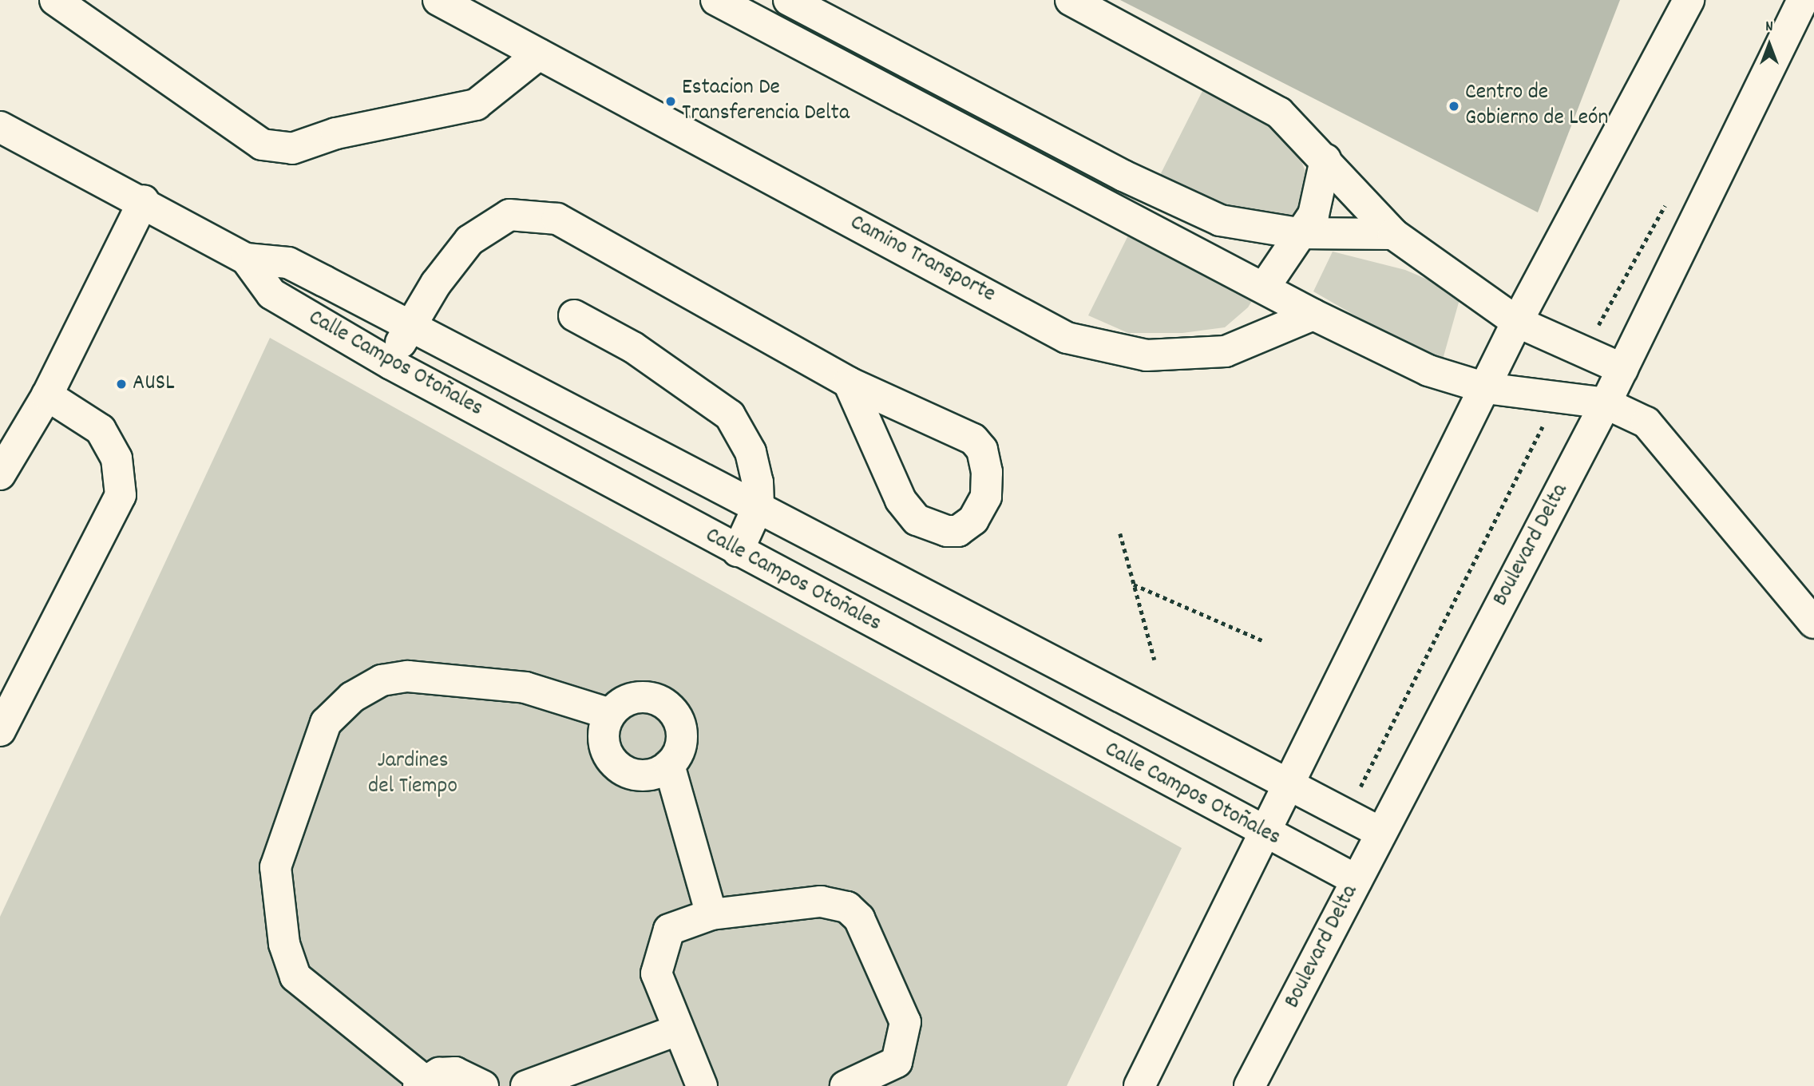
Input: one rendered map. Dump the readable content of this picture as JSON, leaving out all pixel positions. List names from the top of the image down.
{
  "streets": {
    "street": ["Camino Transporte", "Calle Campos Otoñales", "Boulevard Delta"]
  },
  "crossings": [
    ["Calle Campos Otoñales", "Boulevard Delta"]
  ],
  "parks": ["Jardines del Tiempo"],
  "places": ["Estacion De Transferencia Delta", "Centro de Gobierno de León", "AUSL"],
  "north": "top"
}
